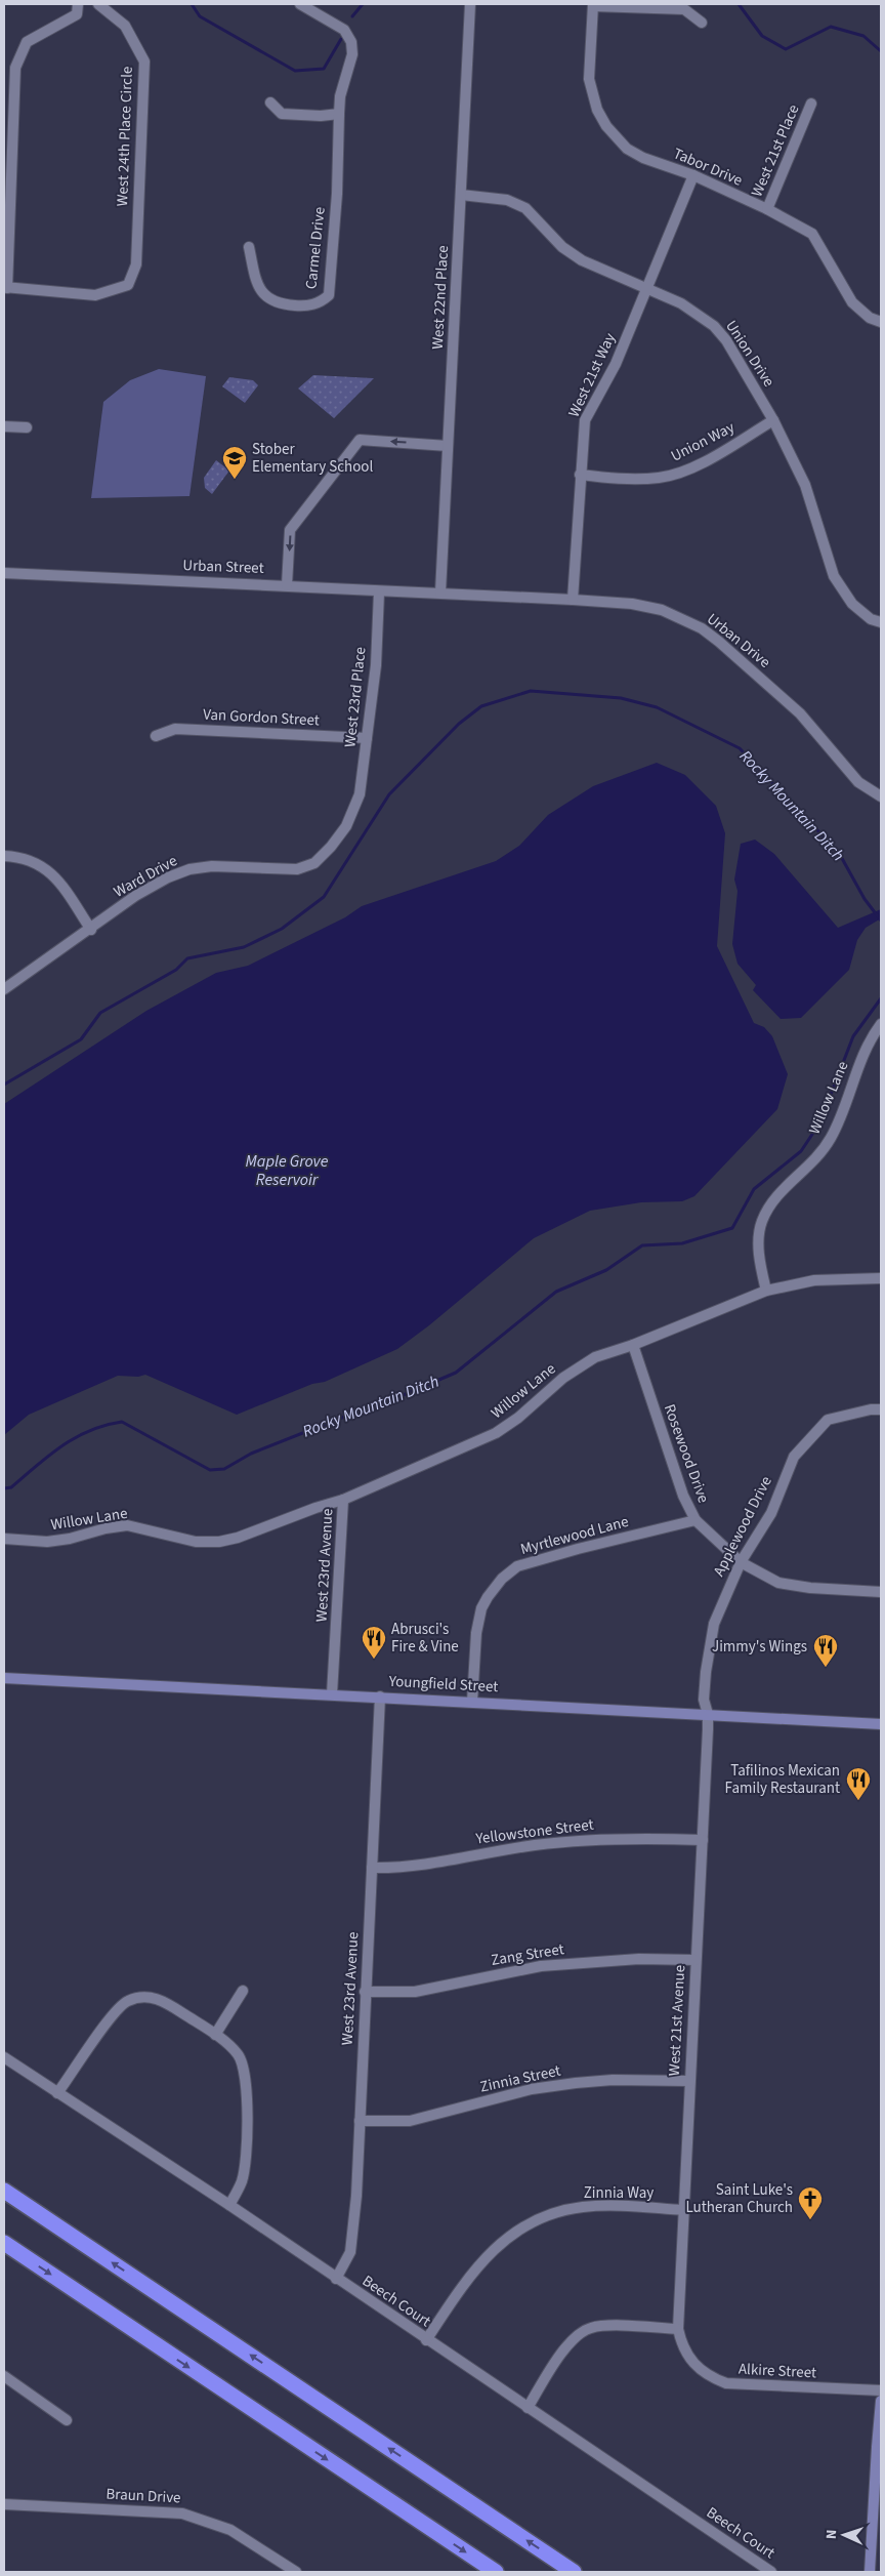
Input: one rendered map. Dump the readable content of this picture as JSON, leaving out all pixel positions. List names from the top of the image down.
{
  "streets": {
    "street": [
      "West 24th Place Circle",
      "West 21st Place",
      "Tabor Drive",
      "Carmel Drive",
      "West 22nd Place",
      "Union Drive",
      "West 21st Way",
      "Union Way",
      "Urban Street",
      "Urban Drive",
      "West 23rd Place",
      "Van Gordon Street",
      "Ward Drive",
      "Willow Lane",
      "Rosewood Drive",
      "Applewood Drive",
      "Myrtlewood Lane",
      "West 23rd Avenue",
      "Youngfield Street",
      "Yellowstone Street",
      "Zang Street",
      "West 21st Avenue",
      "Zinnia Street",
      "Zinnia Way",
      "Beech Court",
      "Alkire Street",
      "Braun Drive"
    ]
  },
  "crossings": [
    ["West 21st Place", "Tabor Drive"],
    ["Tabor Drive", "West 21st Way"],
    ["West 22nd Place", "Union Drive"],
    ["West 22nd Place", "Urban Street"],
    ["West 22nd Place", "Urban Drive"],
    ["Union Drive", "West 21st Way"],
    ["Union Drive", "Union Way"],
    ["West 21st Way", "Union Way"],
    ["West 21st Way", "Urban Drive"],
    ["Urban Street", "Urban Drive"],
    ["Urban Street", "West 23rd Place"],
    ["West 23rd Place", "Van Gordon Street"],
    ["West 23rd Place", "Ward Drive"],
    ["Willow Lane", "Rosewood Drive"],
    ["Willow Lane", "West 23rd Avenue"],
    ["Rosewood Drive", "Applewood Drive"],
    ["Rosewood Drive", "Myrtlewood Lane"],
    ["Applewood Drive", "Youngfield Street"],
    ["Applewood Drive", "West 21st Avenue"],
    ["Myrtlewood Lane", "Youngfield Street"],
    ["West 23rd Avenue", "Youngfield Street"],
    ["West 23rd Avenue", "Yellowstone Street"],
    ["West 23rd Avenue", "Zang Street"],
    ["West 23rd Avenue", "Zinnia Street"],
    ["West 23rd Avenue", "Beech Court"],
    ["Youngfield Street", "West 21st Avenue"],
    ["Yellowstone Street", "West 21st Avenue"],
    ["Zang Street", "West 21st Avenue"],
    ["West 21st Avenue", "Zinnia Street"],
    ["West 21st Avenue", "Zinnia Way"],
    ["West 21st Avenue", "Alkire Street"],
    ["Zinnia Way", "Beech Court"]
  ],
  "water": ["Rocky Mountain Ditch", "Maple Grove Reservoir"],
  "places": {
    "school or university": ["Stober Elementary School"],
    "restaurant": ["Abrusci's Fire & Vine", "Jimmy's Wings", "Tafilinos Mexican Family Restaurant"],
    "church": ["Saint Luke's Lutheran Church"]
  },
  "north": "left"
}
